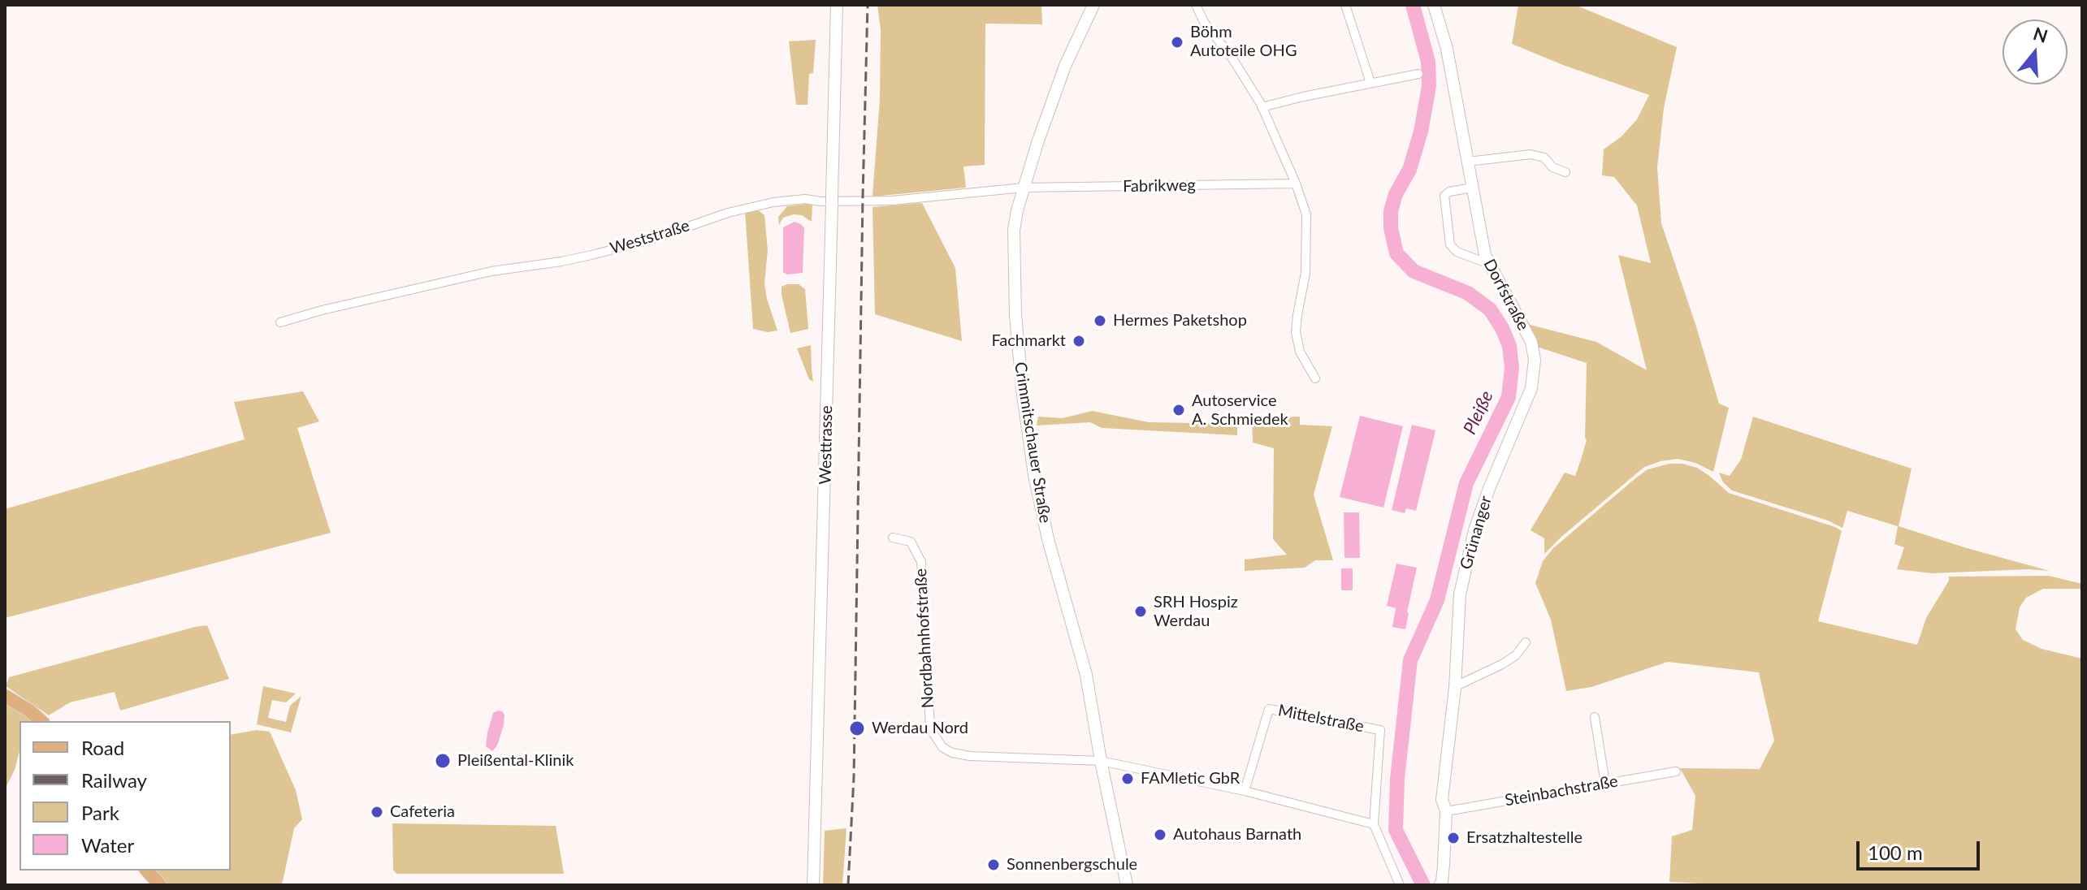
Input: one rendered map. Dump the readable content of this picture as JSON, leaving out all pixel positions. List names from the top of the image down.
{
  "streets": {
    "street": [
      "Fabrikweg",
      "Weststraße",
      "Dorfstraße",
      "Crimmitschauer Straße",
      "Westtrasse",
      "Grünanger",
      "Nordbahnhofstraße",
      "Mittelstraße",
      "Steinbachstraße"
    ]
  },
  "crossings": [
    ["Fabrikweg", "Weststraße"],
    ["Fabrikweg", "Crimmitschauer Straße"],
    ["Weststraße", "Crimmitschauer Straße"],
    ["Dorfstraße", "Grünanger"],
    ["Crimmitschauer Straße", "Nordbahnhofstraße"],
    ["Grünanger", "Steinbachstraße"],
    ["Nordbahnhofstraße", "Mittelstraße"]
  ],
  "water": ["Pleiße"],
  "places": [
    "Böhm Autoteile OHG",
    "Hermes Paketshop",
    "Fachmarkt",
    "Autoservice A. Schmiedek",
    "SRH Hospiz Werdau",
    "Werdau Nord",
    "Pleißental-Klinik",
    "FAMletic GbR",
    "Cafeteria",
    "Autohaus Barnath",
    "Ersatzhaltestelle",
    "Sonnenbergschule"
  ],
  "legend": [
    "Road",
    "Railway",
    "Park",
    "Water"
  ],
  "scale_bar": "100 m",
  "north": "top"
}
